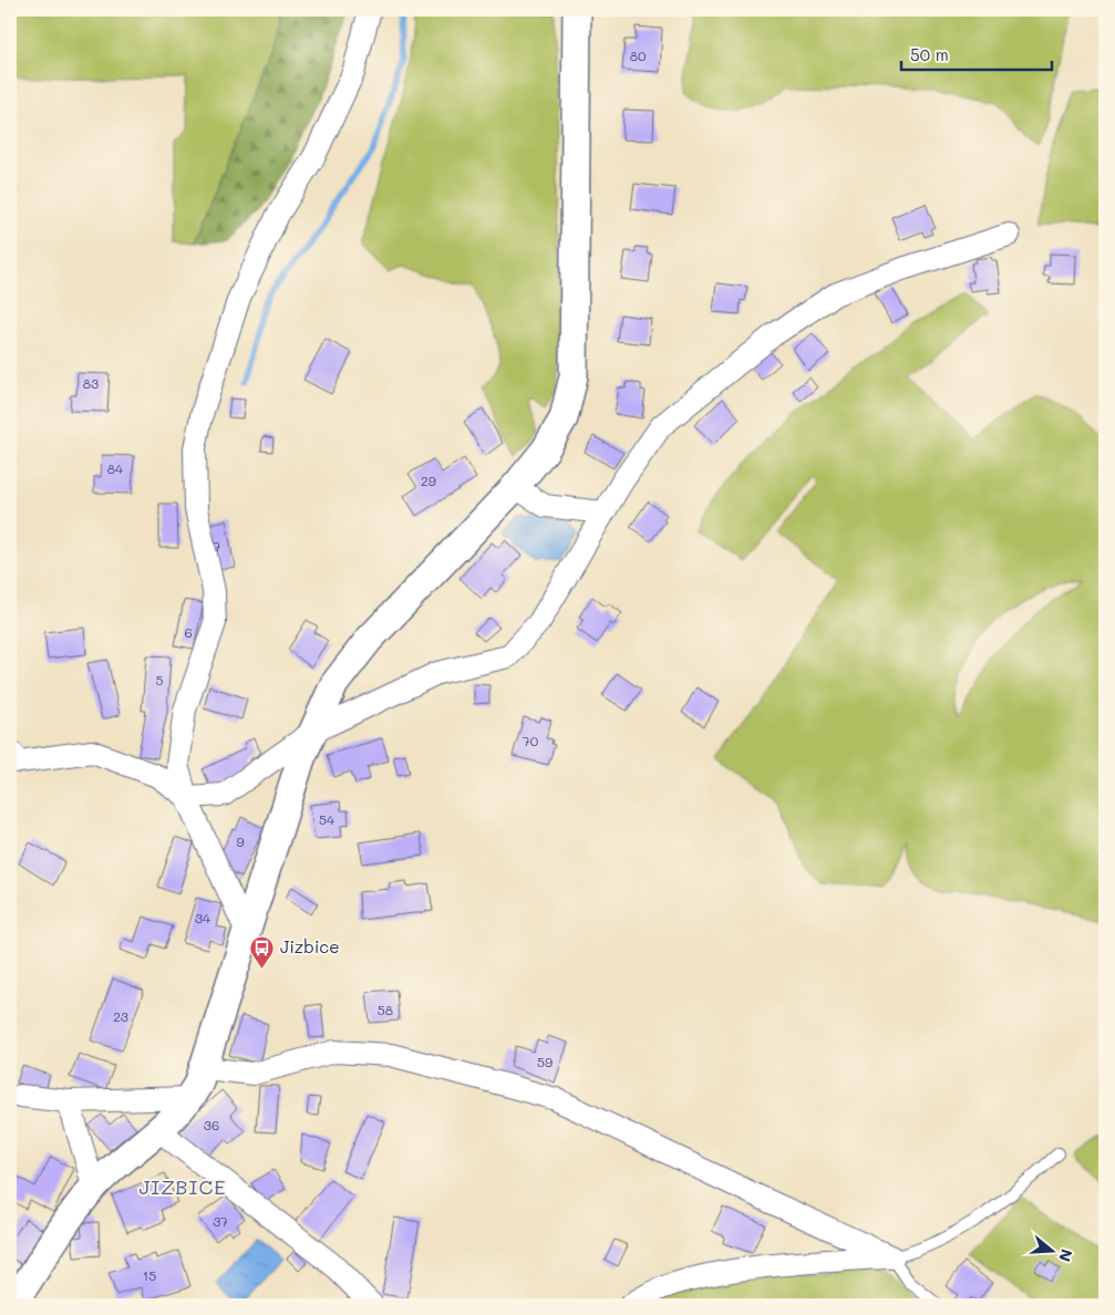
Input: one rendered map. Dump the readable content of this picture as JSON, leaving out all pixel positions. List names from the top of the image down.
{
  "districts": ["JIZBICE"],
  "places": {
    "bus stop": ["Jizbice"]
  },
  "house_numbers": [
    "80",
    "83",
    "84",
    "29",
    "7",
    "6",
    "5",
    "70",
    "54",
    "9",
    "34",
    "58",
    "23",
    "59",
    "36",
    "37",
    "15"
  ],
  "scale_bar": "50 m",
  "north": "right"
}
